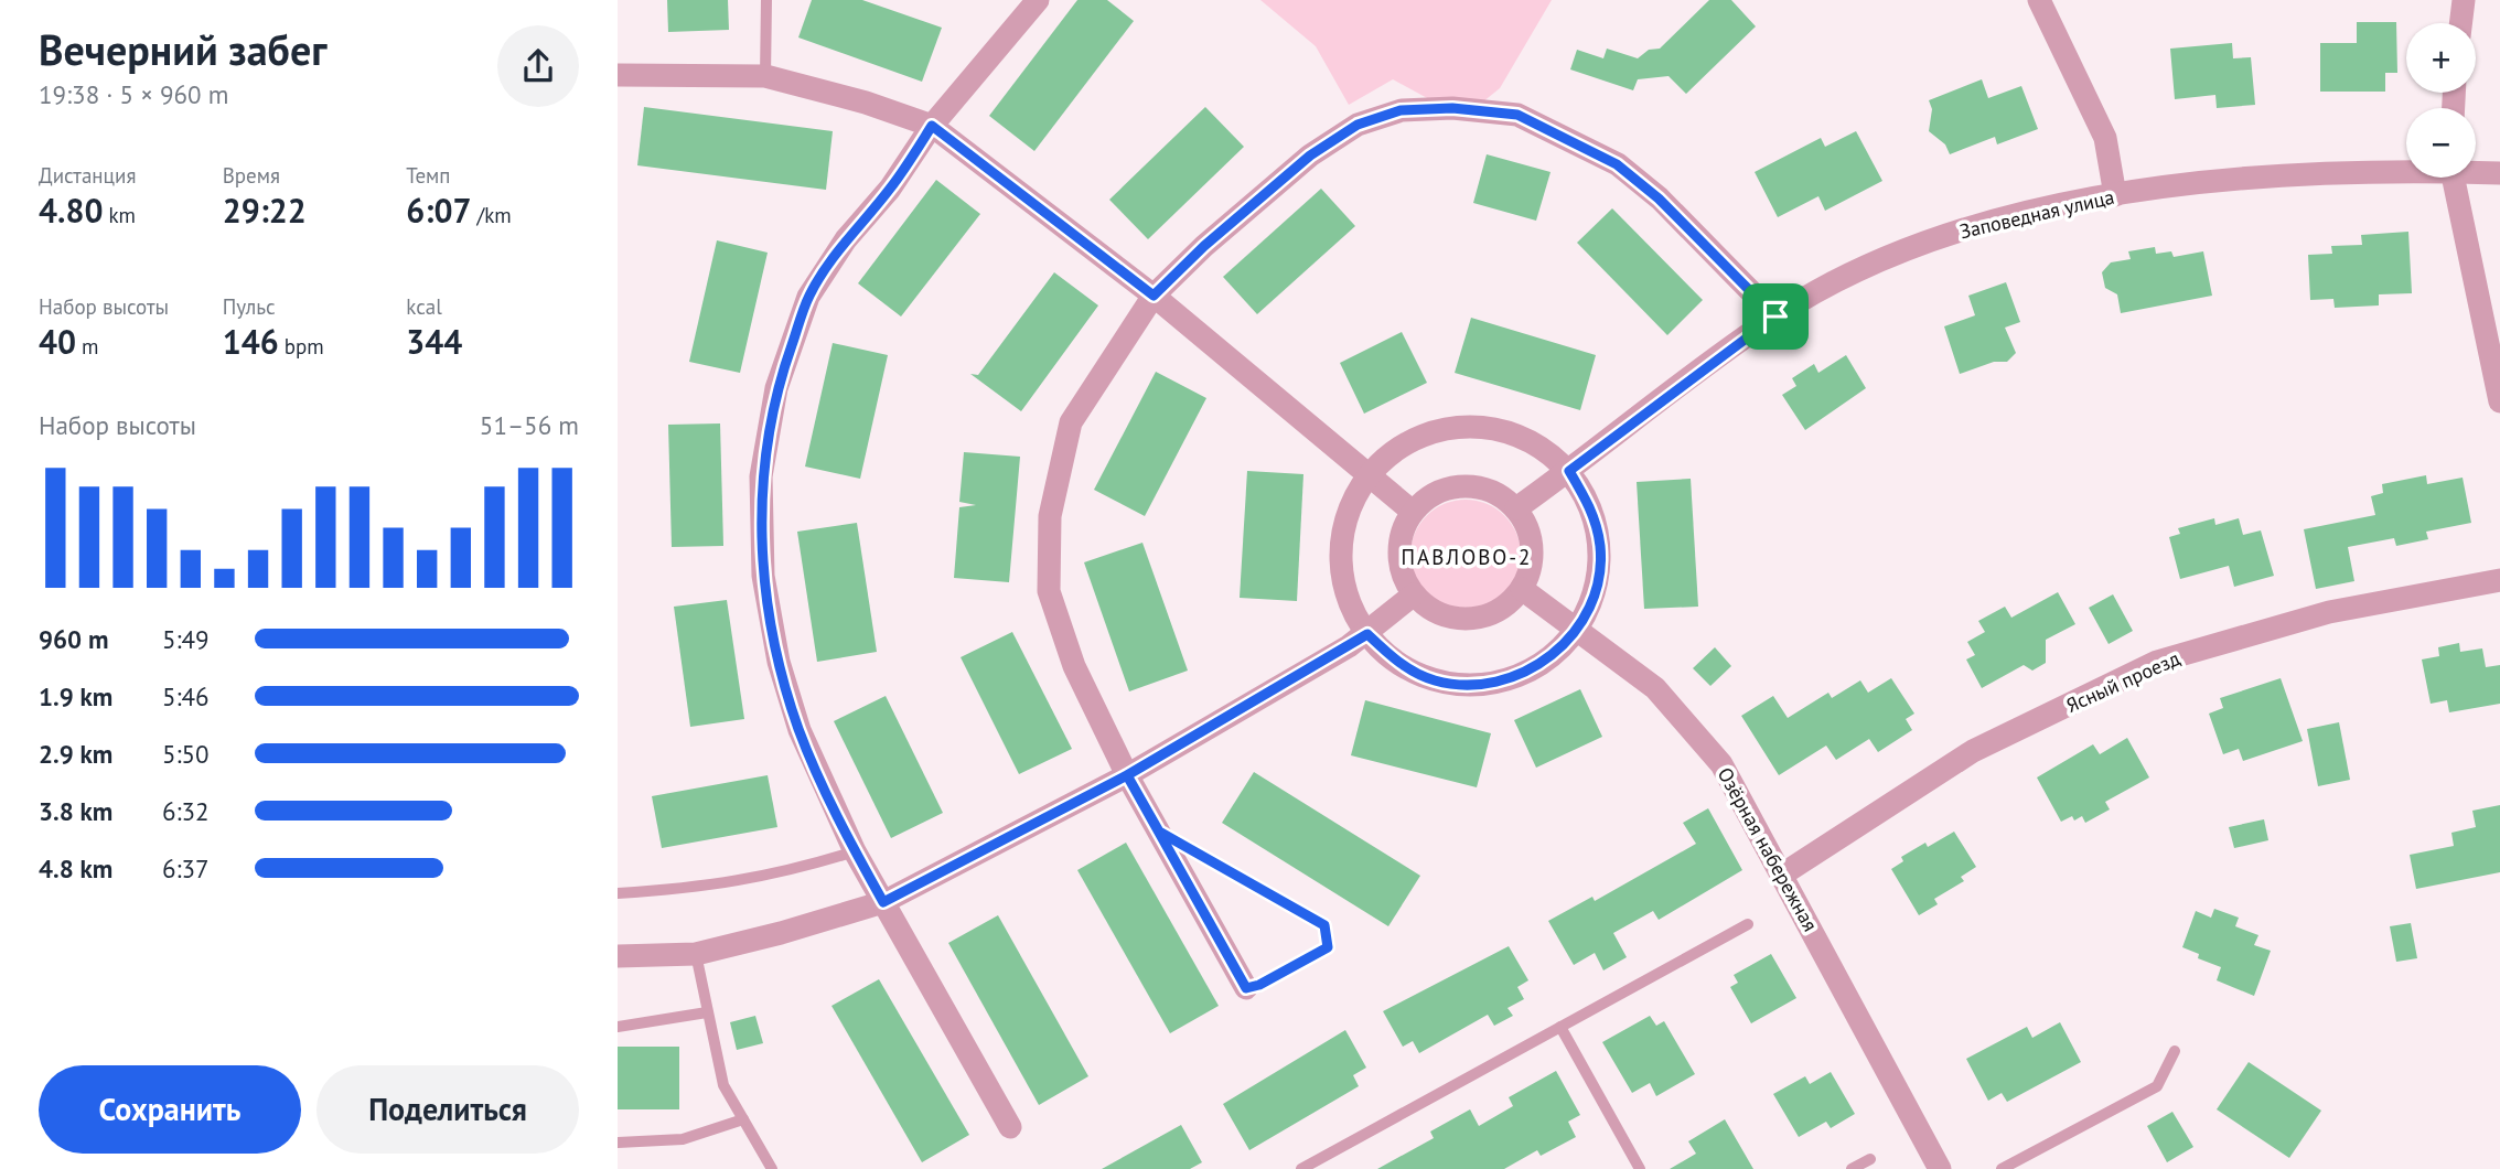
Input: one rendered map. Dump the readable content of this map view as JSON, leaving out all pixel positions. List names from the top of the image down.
{
  "streets": {
    "street": ["Заповедная улица", "Ясный проезд", "Озёрная набережная"]
  },
  "crossings": [
    ["Заповедная улица", "Озёрная набережная"],
    ["Ясный проезд", "Озёрная набережная"]
  ],
  "districts": ["ПАВЛОВО-2"],
  "page": {
    "heading": ["Вечерний забег", "19:38 · 5 × 960 m"],
    "map_buttons": ["+", "−"],
    "stats": [
      ["Дистанция", "4.80 km"],
      ["Время", "29:22"],
      ["Темп", "6:07 /km"],
      ["Набор высоты", "40 m"],
      ["Пульс", "146 bpm"],
      ["kcal", "344"]
    ],
    "chart": ["Набор высоты", "51–56 m"],
    "list": [
      {
        "name": "960 m",
        "note": "5:49"
      },
      {
        "name": "1.9 km",
        "note": "5:46"
      },
      {
        "name": "2.9 km",
        "note": "5:50"
      },
      {
        "name": "3.8 km",
        "note": "6:32"
      },
      {
        "name": "4.8 km",
        "note": "6:37"
      }
    ],
    "buttons": ["Сохранить", "Поделиться"]
  }
}
